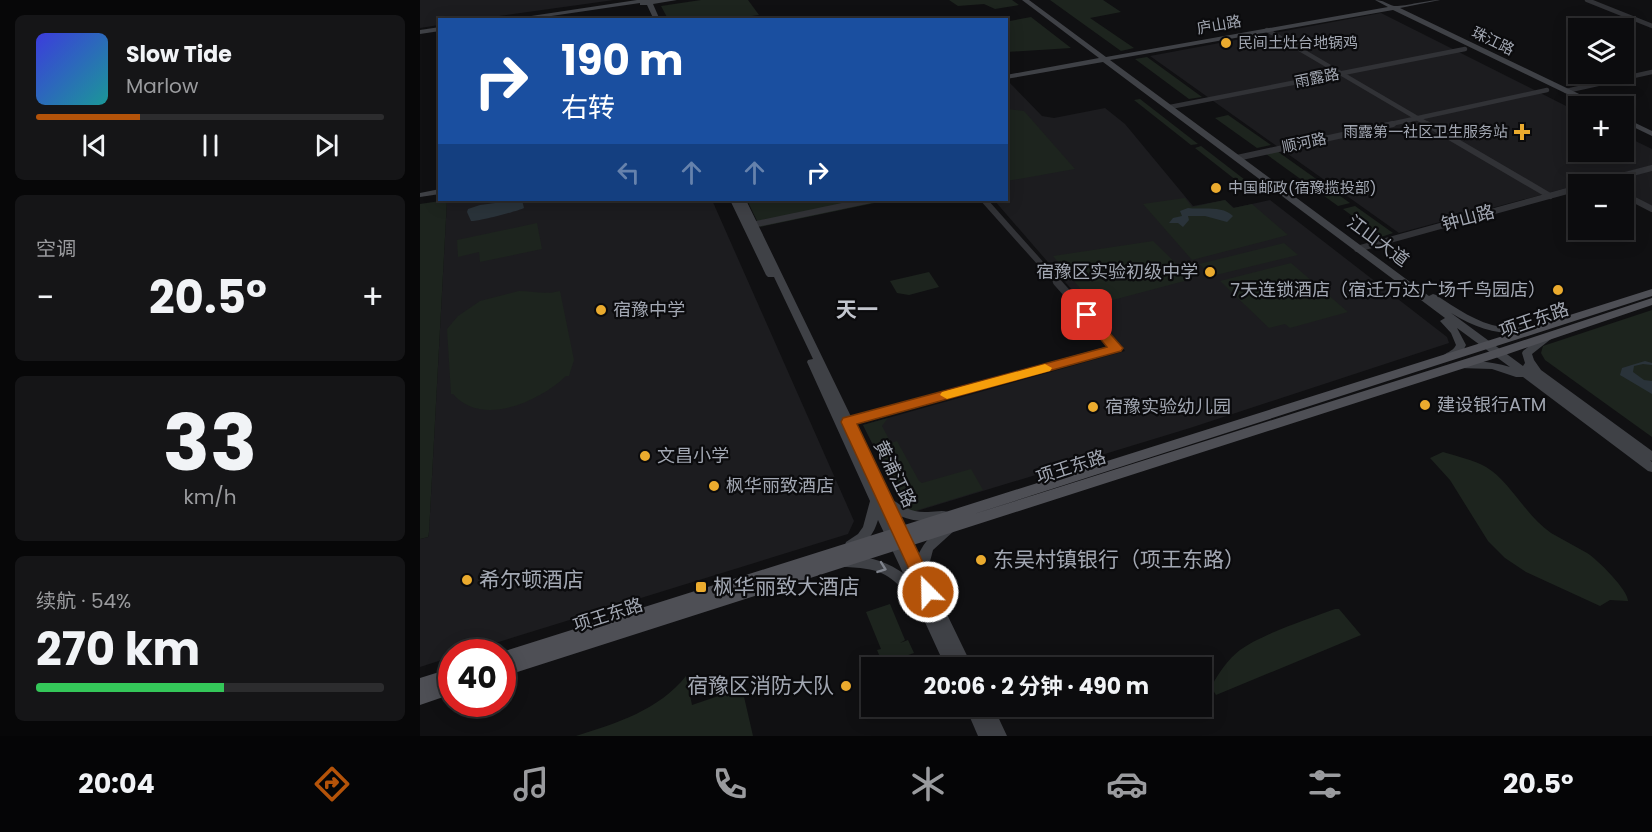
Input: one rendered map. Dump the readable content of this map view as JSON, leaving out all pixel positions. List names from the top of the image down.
{
  "streets": {
    "main road": ["项王东路"],
    "street": [
      "庐山路",
      "珠江路",
      "雨露路",
      "顺河路",
      "钟山路",
      "江山大道",
      "黄浦江路"
    ]
  },
  "crossings": [
    ["庐山路", "珠江路"],
    ["庐山路", "江山大道"],
    ["珠江路", "雨露路"],
    ["珠江路", "顺河路"],
    ["雨露路", "江山大道"],
    ["顺河路", "江山大道"],
    ["钟山路", "江山大道"],
    ["江山大道", "项王东路"],
    ["项王东路", "黄浦江路"]
  ],
  "districts": ["天一"],
  "places": {
    "other": [
      "民间土灶台地锅鸡",
      "中国邮政(宿豫揽投部)",
      "宿豫区实验初级中学",
      "7天连锁酒店（宿迁万达广场千鸟园店）",
      "宿豫中学",
      "建设银行ATM",
      "宿豫实验幼儿园",
      "文昌小学",
      "枫华丽致酒店",
      "东吴村镇银行（项王东路）",
      "希尔顿酒店",
      "宿豫区消防大队"
    ],
    "health": ["雨露第一社区卫生服务站"],
    "transit": ["枫华丽致大酒店"]
  },
  "page": {
    "map_buttons": ["+", "−"],
    "turn": ["190 m", "右转"],
    "song": ["Slow Tide", "Marlow"],
    "tile": [
      "空调",
      ["33", "km/h"],
      ["续航 · 54%", "270 km"]
    ],
    "heat": ["−", "20.5°", "+"],
    "limit": "40",
    "trip": "20:06 · 2 分钟 · 490 m",
    "tabs": ["20:04", "20.5°"]
  }
}
